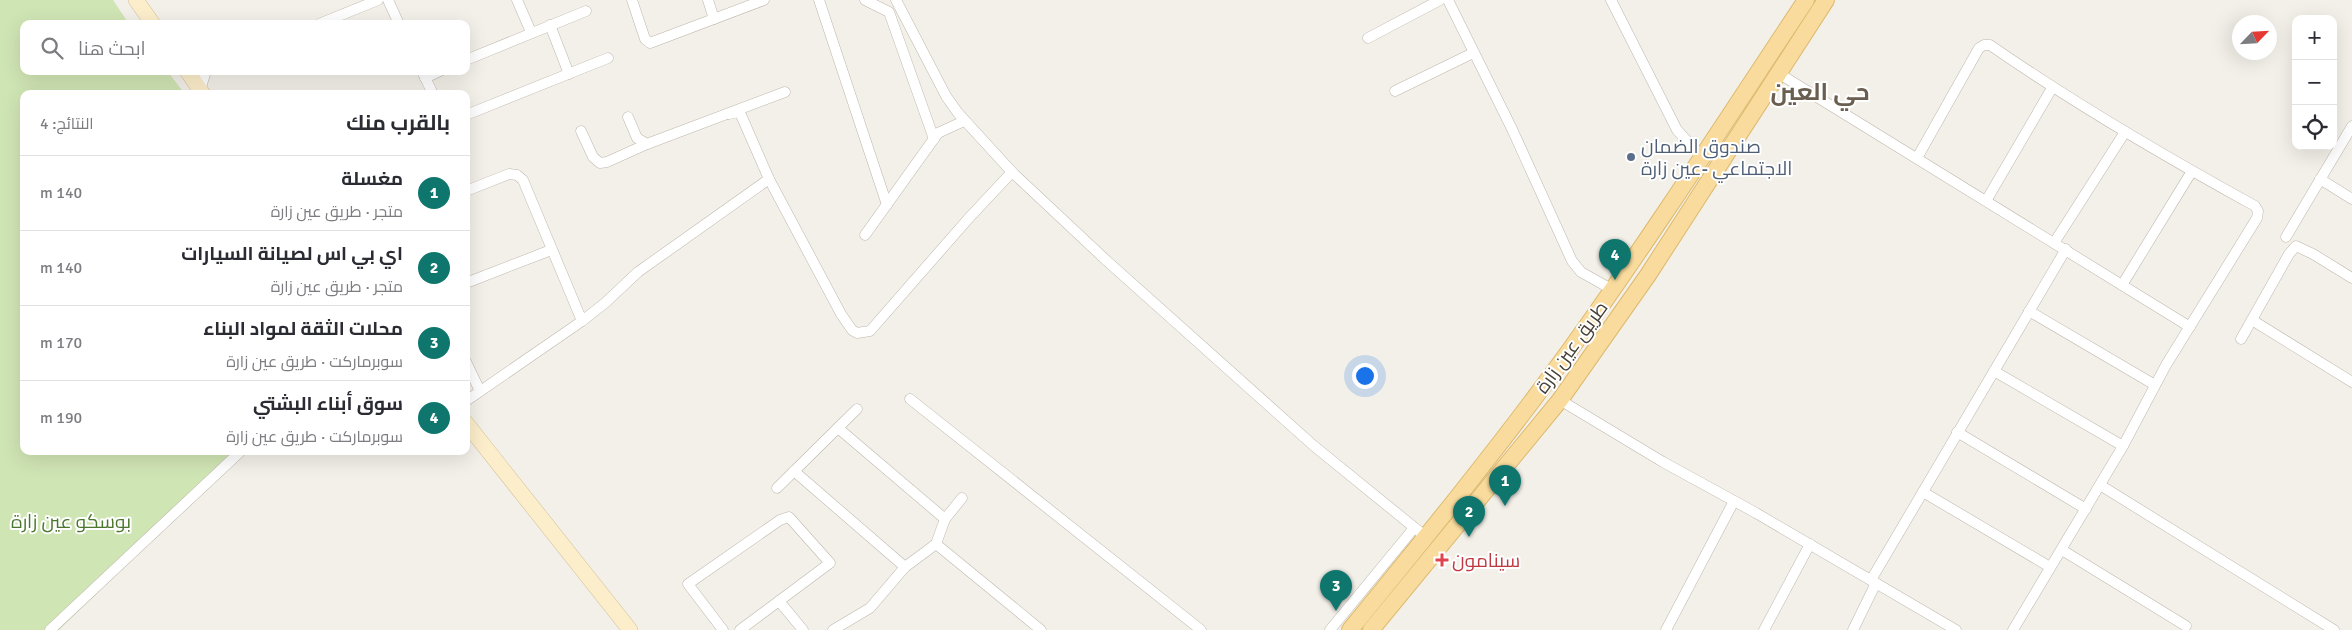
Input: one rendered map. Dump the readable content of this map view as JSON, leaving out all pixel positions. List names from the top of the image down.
{
  "streets": {
    "main road": ["طريق عين زارة"]
  },
  "districts": ["حي العين"],
  "parks": ["بوسكو عين زارة"],
  "places": {
    "other": ["صندوق الضمان الاجتماعي -عين زارة"],
    "health": ["سينامون"]
  },
  "north": "top right",
  "page": {
    "map_buttons": ["+", "−"],
    "search": "ابحث هنا",
    "heading": ["بالقرب منك", "النتائج: 4"],
    "list": [
      {
        "mark": "1",
        "name": "مغسلة",
        "note": "متجر · طريق عين زارة",
        "value": "140 m"
      },
      {
        "mark": "2",
        "name": "اي بي اس لصيانة السيارات",
        "note": "متجر · طريق عين زارة",
        "value": "140 m"
      },
      {
        "mark": "3",
        "name": "محلات الثقة لمواد البناء",
        "note": "سوبرماركت · طريق عين زارة",
        "value": "170 m"
      },
      {
        "mark": "4",
        "name": "سوق أبناء البشتي",
        "note": "سوبرماركت · طريق عين زارة",
        "value": "190 m"
      }
    ],
    "pins": [
      "4",
      "1",
      "2",
      "3"
    ]
  }
}
